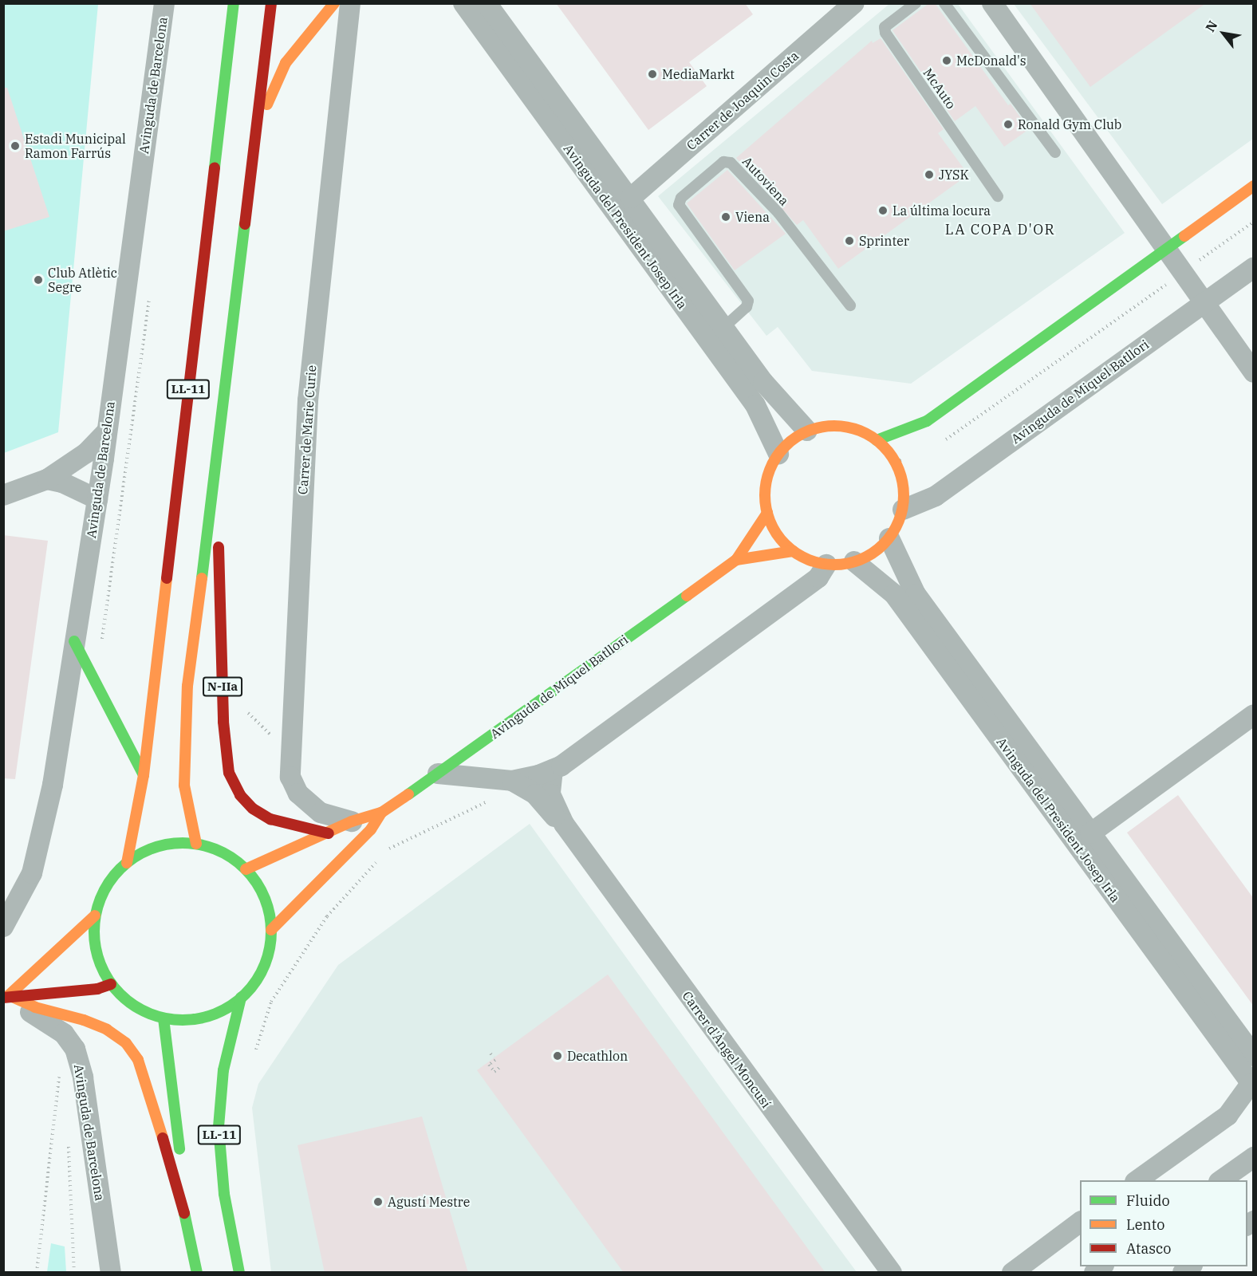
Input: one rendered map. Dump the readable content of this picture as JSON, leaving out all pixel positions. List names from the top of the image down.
{
  "streets": {
    "main road": ["LL-11", "Avinguda de Miquel Batllori", "N-IIa"],
    "street": [
      "Avinguda de Barcelona",
      "Carrer de Joaquin Costa",
      "Avinguda del President Josep Irla",
      "Carrer de Marie Curie",
      "Carrer d'Àngel Moncusí"
    ],
    "lane": ["McAuto", "Autoviena"]
  },
  "crossings": [
    ["Carrer de Joaquin Costa", "Avinguda del President Josep Irla"],
    ["Autoviena", "Avinguda del President Josep Irla"],
    ["Avinguda del President Josep Irla", "Avinguda de Miquel Batllori"],
    ["LL-11", "Avinguda de Miquel Batllori"],
    ["LL-11", "N-IIa"],
    ["Avinguda de Miquel Batllori", "Carrer de Marie Curie"],
    ["Avinguda de Miquel Batllori", "N-IIa"]
  ],
  "districts": ["LA COPA D'OR"],
  "places": [
    "McDonald's",
    "MediaMarkt",
    "Ronald Gym Club",
    "Estadi Municipal Ramon Farrús",
    "JYSK",
    "La última locura",
    "Viena",
    "Sprinter",
    "Club Atlètic Segre",
    "Decathlon",
    "Agustí Mestre"
  ],
  "legend": ["Fluido", "Lento", "Atasco"],
  "north": "top left"
}
